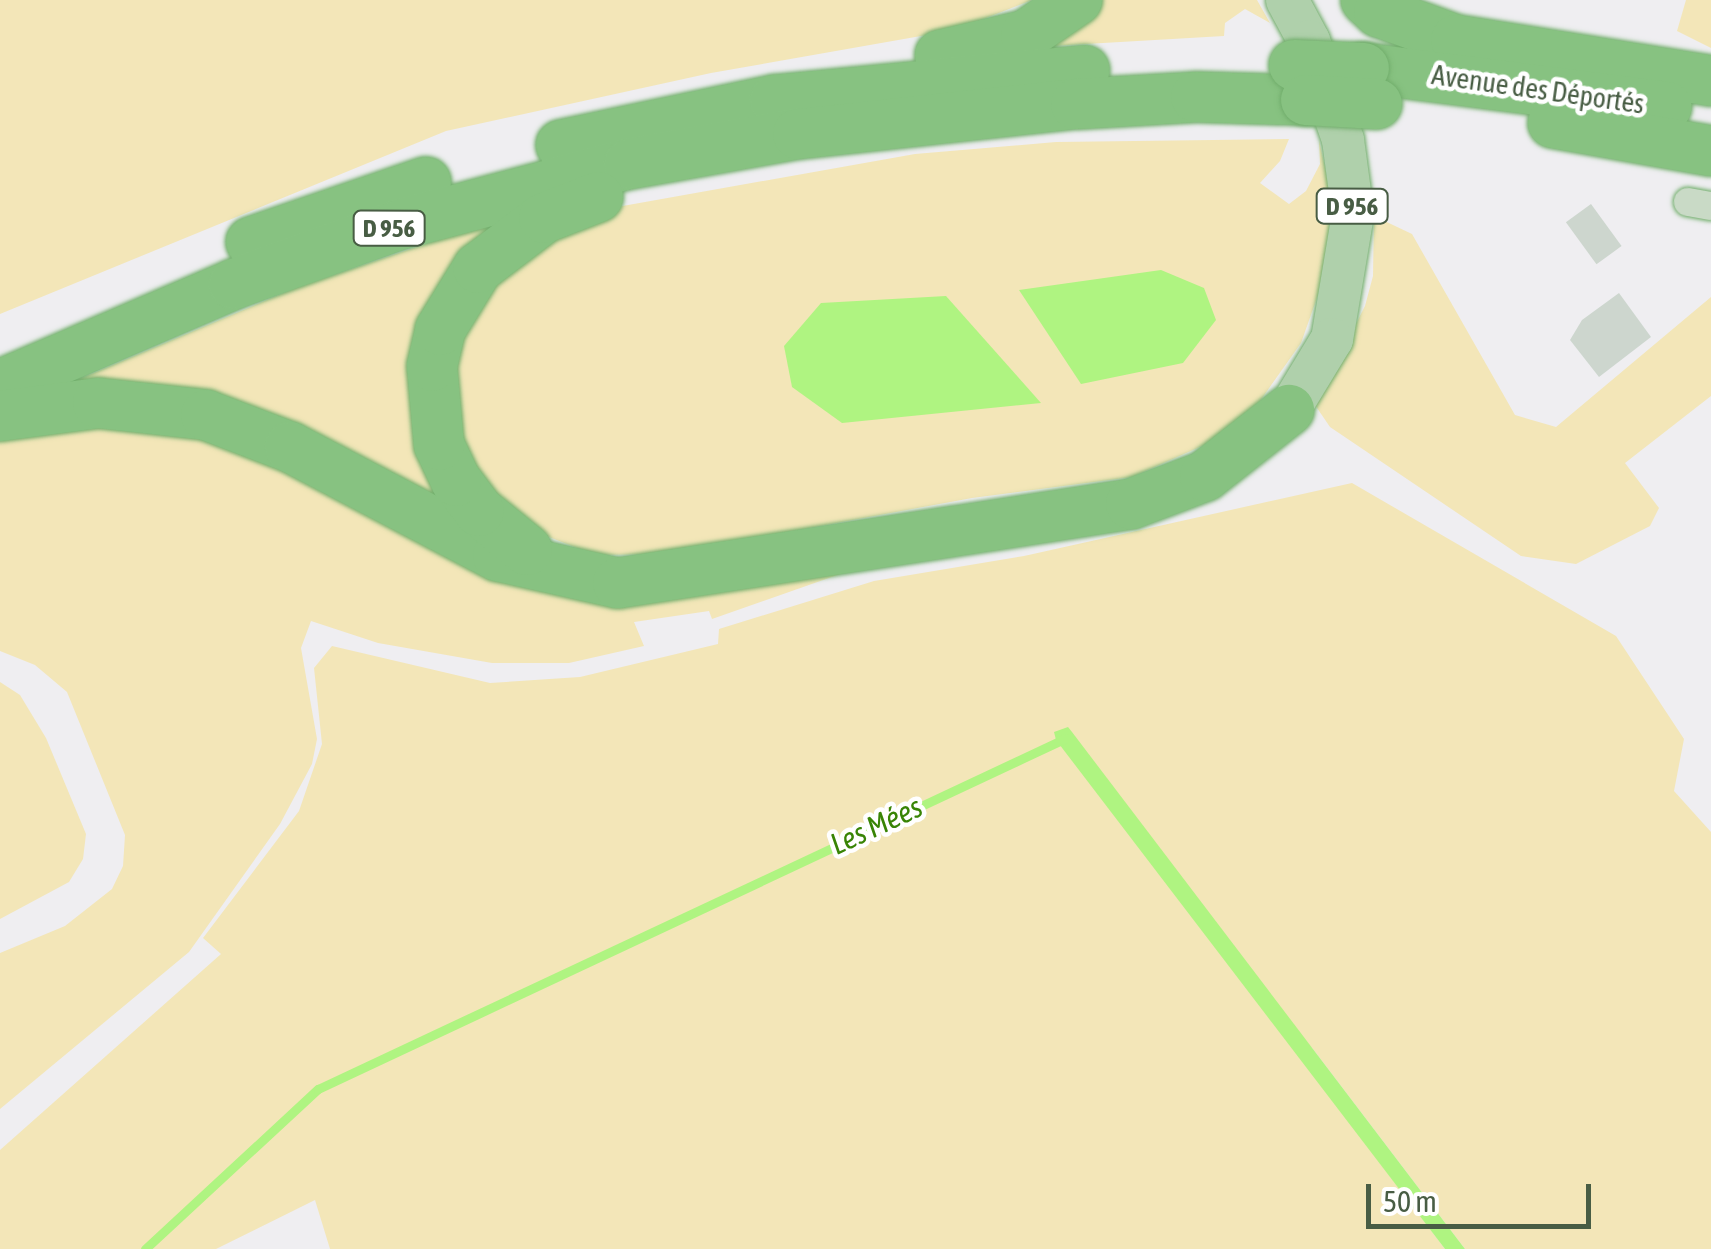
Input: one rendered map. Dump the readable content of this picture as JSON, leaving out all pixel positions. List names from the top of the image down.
{
  "streets": {
    "highway": ["Avenue des Déportés", "D 956"]
  },
  "crossings": [
    ["Avenue des Déportés", "D 956"]
  ],
  "water": ["Les Mées"],
  "scale_bar": "50 m"
}
